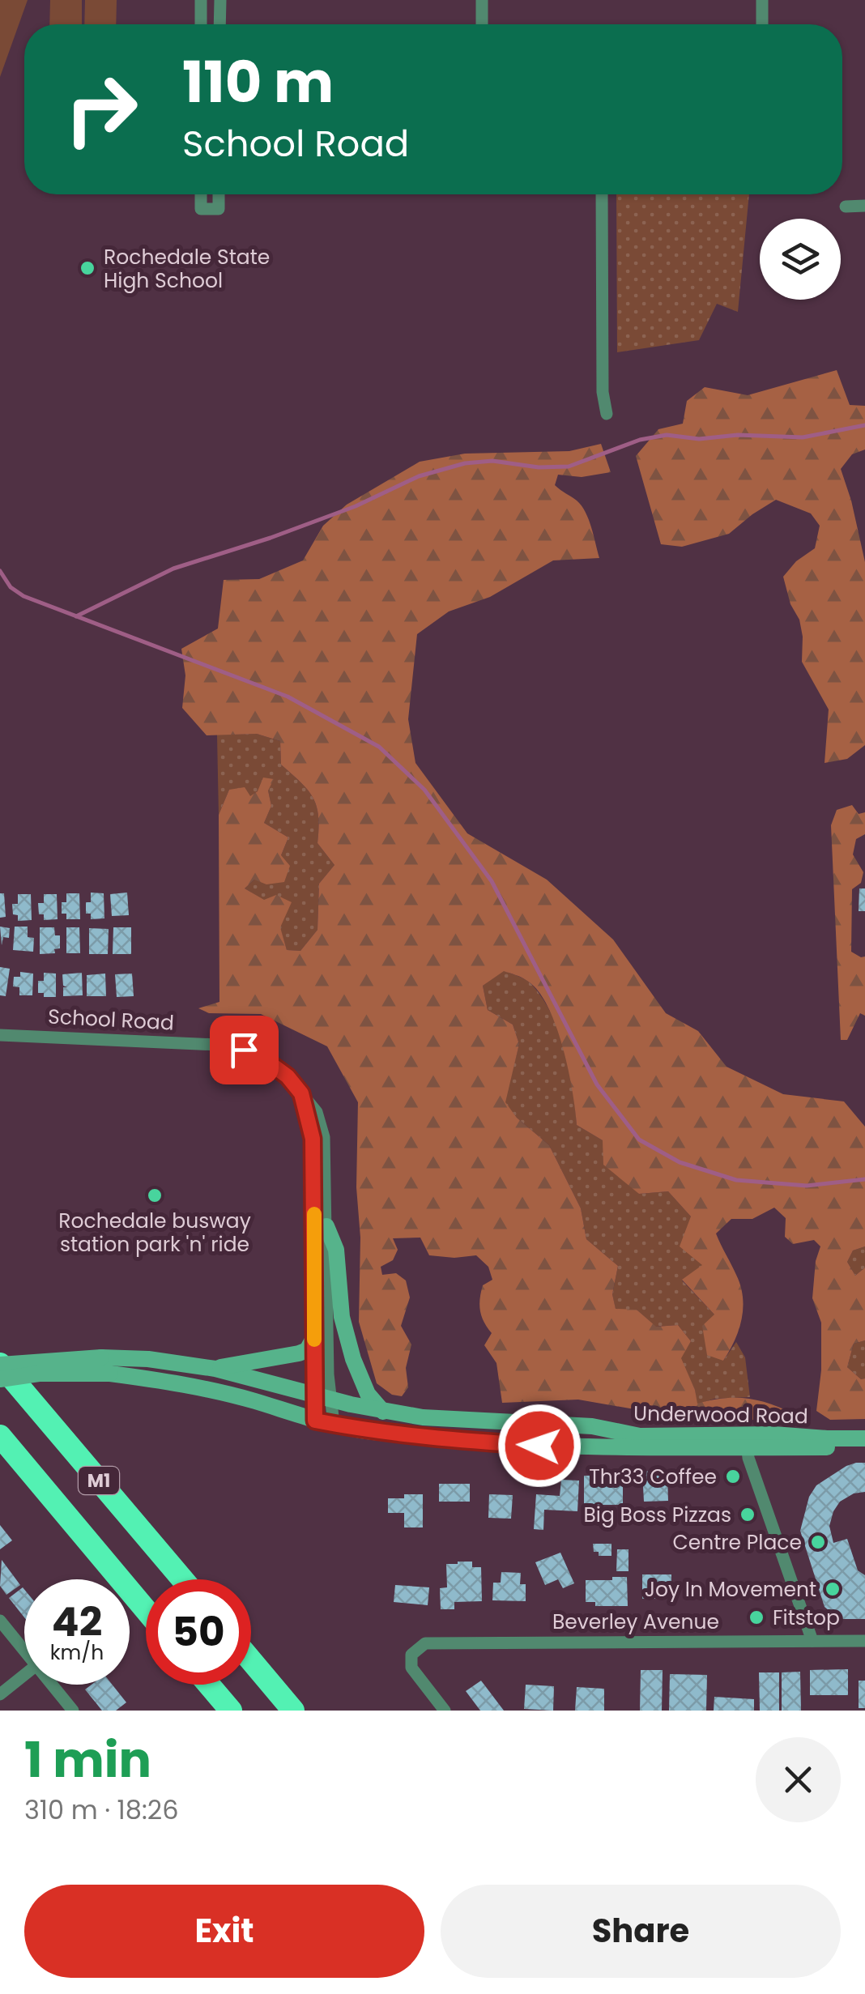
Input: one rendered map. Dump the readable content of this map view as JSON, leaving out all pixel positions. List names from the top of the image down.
{
  "streets": {
    "highway": ["M1"],
    "main road": ["Underwood Road"],
    "street": ["School Road", "Beverley Avenue"]
  },
  "crossings": [
    ["School Road", "Underwood Road"],
    ["Underwood Road", "M1"]
  ],
  "places": [
    "Rochedale State High School",
    "Rochedale busway station park 'n' ride",
    "Thr33 Coffee",
    "Big Boss Pizzas",
    "Centre Place",
    "Joy In Movement",
    "Fitstop"
  ],
  "page": {
    "turn": ["110 m", "School Road"],
    "speed": "42 km/h",
    "limit": "50",
    "heading": ["1 min", "310 m · 18:26"],
    "buttons": ["Exit", "Share"]
  }
}
